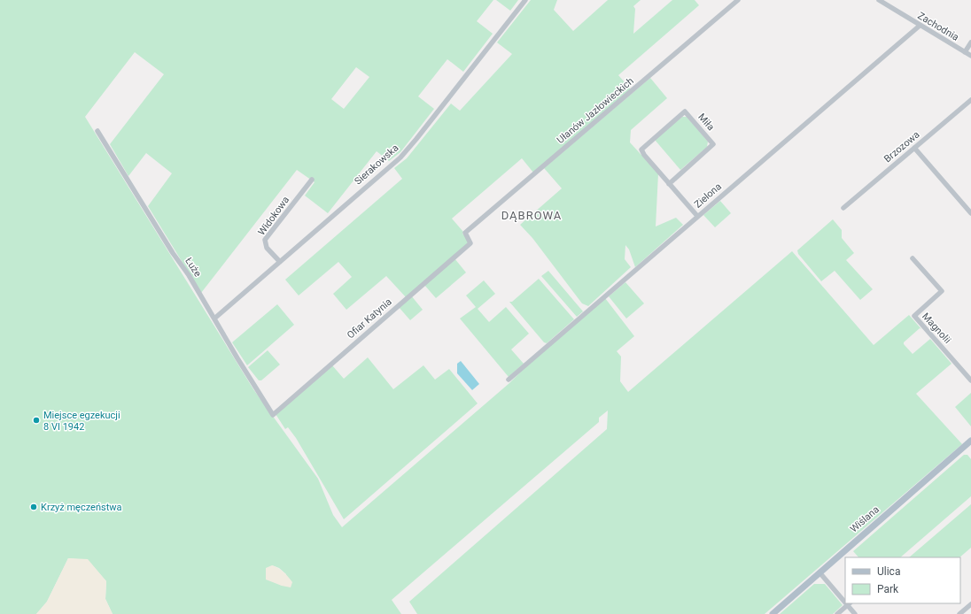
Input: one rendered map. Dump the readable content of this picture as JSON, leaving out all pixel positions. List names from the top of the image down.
{
  "streets": {
    "main road": ["Wiślana"],
    "street": [
      "Zachodnia",
      "Ułanów Jazłowieckich",
      "Miła",
      "Brzozowa",
      "Sierakowska",
      "Zielona",
      "Widokowa",
      "Łuże",
      "Ofiar Katynia",
      "Magnolii"
    ]
  },
  "crossings": [
    ["Zachodnia", "Zielona"],
    ["Ułanów Jazłowieckich", "Ofiar Katynia"],
    ["Miła", "Zielona"],
    ["Sierakowska", "Widokowa"],
    ["Sierakowska", "Łuże"],
    ["Łuże", "Ofiar Katynia"]
  ],
  "districts": ["DĄBROWA"],
  "places": ["Miejsce egzekucji 8 VI 1942", "Krzyż męczeństwa"],
  "legend": ["Ulica", "Park"]
}
